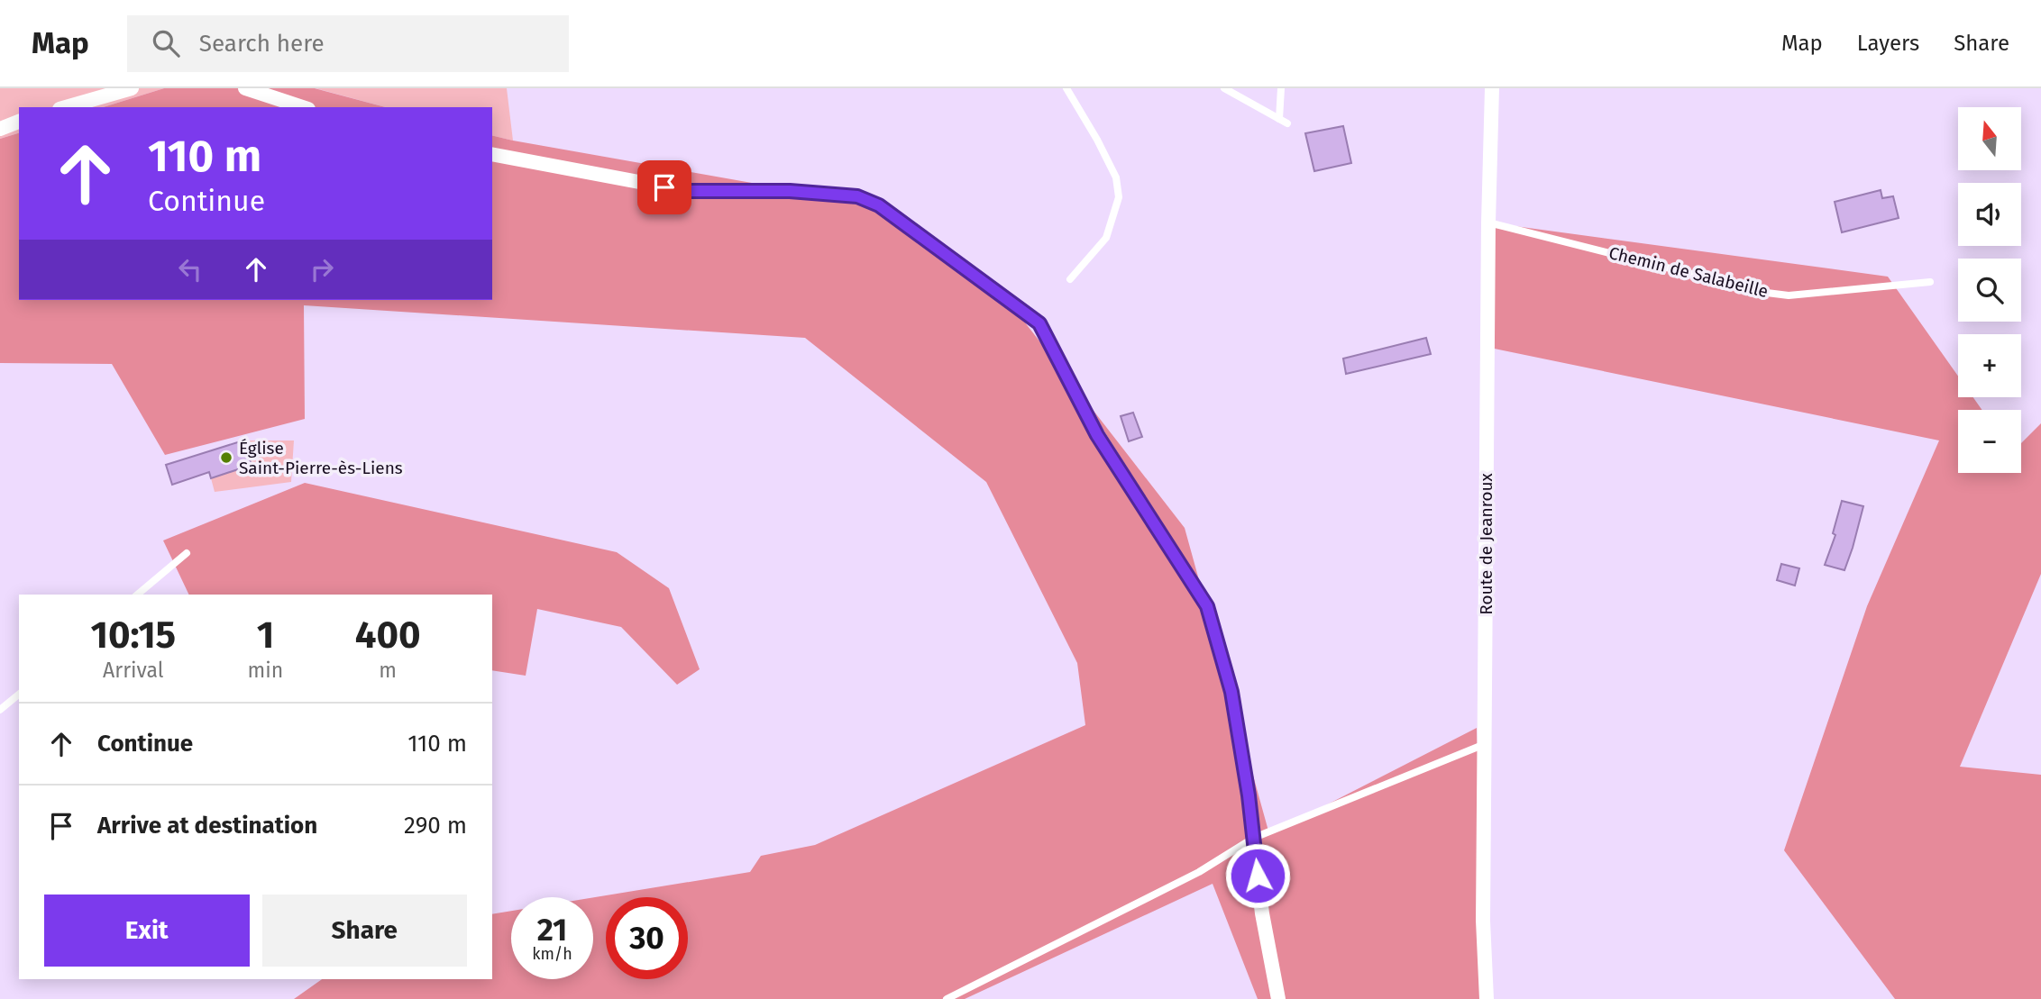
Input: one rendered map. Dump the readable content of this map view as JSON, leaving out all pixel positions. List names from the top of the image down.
{
  "streets": {
    "street": ["Route de Jeanroux"],
    "lane": ["Chemin de Salabeille"]
  },
  "crossings": [
    ["Chemin de Salabeille", "Route de Jeanroux"]
  ],
  "places": ["Église Saint-Pierre-ès-Liens"],
  "north": "top",
  "page": {
    "header": "Map",
    "search": "Search here",
    "nav": ["Map", "Layers", "Share"],
    "map_buttons": ["+", "−"],
    "turn": ["110 m", "Continue"],
    "eta": [
      "10:15",
      "Arrival",
      "1",
      "min",
      "400",
      "m"
    ],
    "list": [
      {
        "name": "Continue",
        "value": "110 m"
      },
      {
        "name": "Arrive at destination",
        "value": "290 m"
      }
    ],
    "buttons": ["Exit", "Share"],
    "speed": "21 km/h",
    "limit": "30"
  }
}
